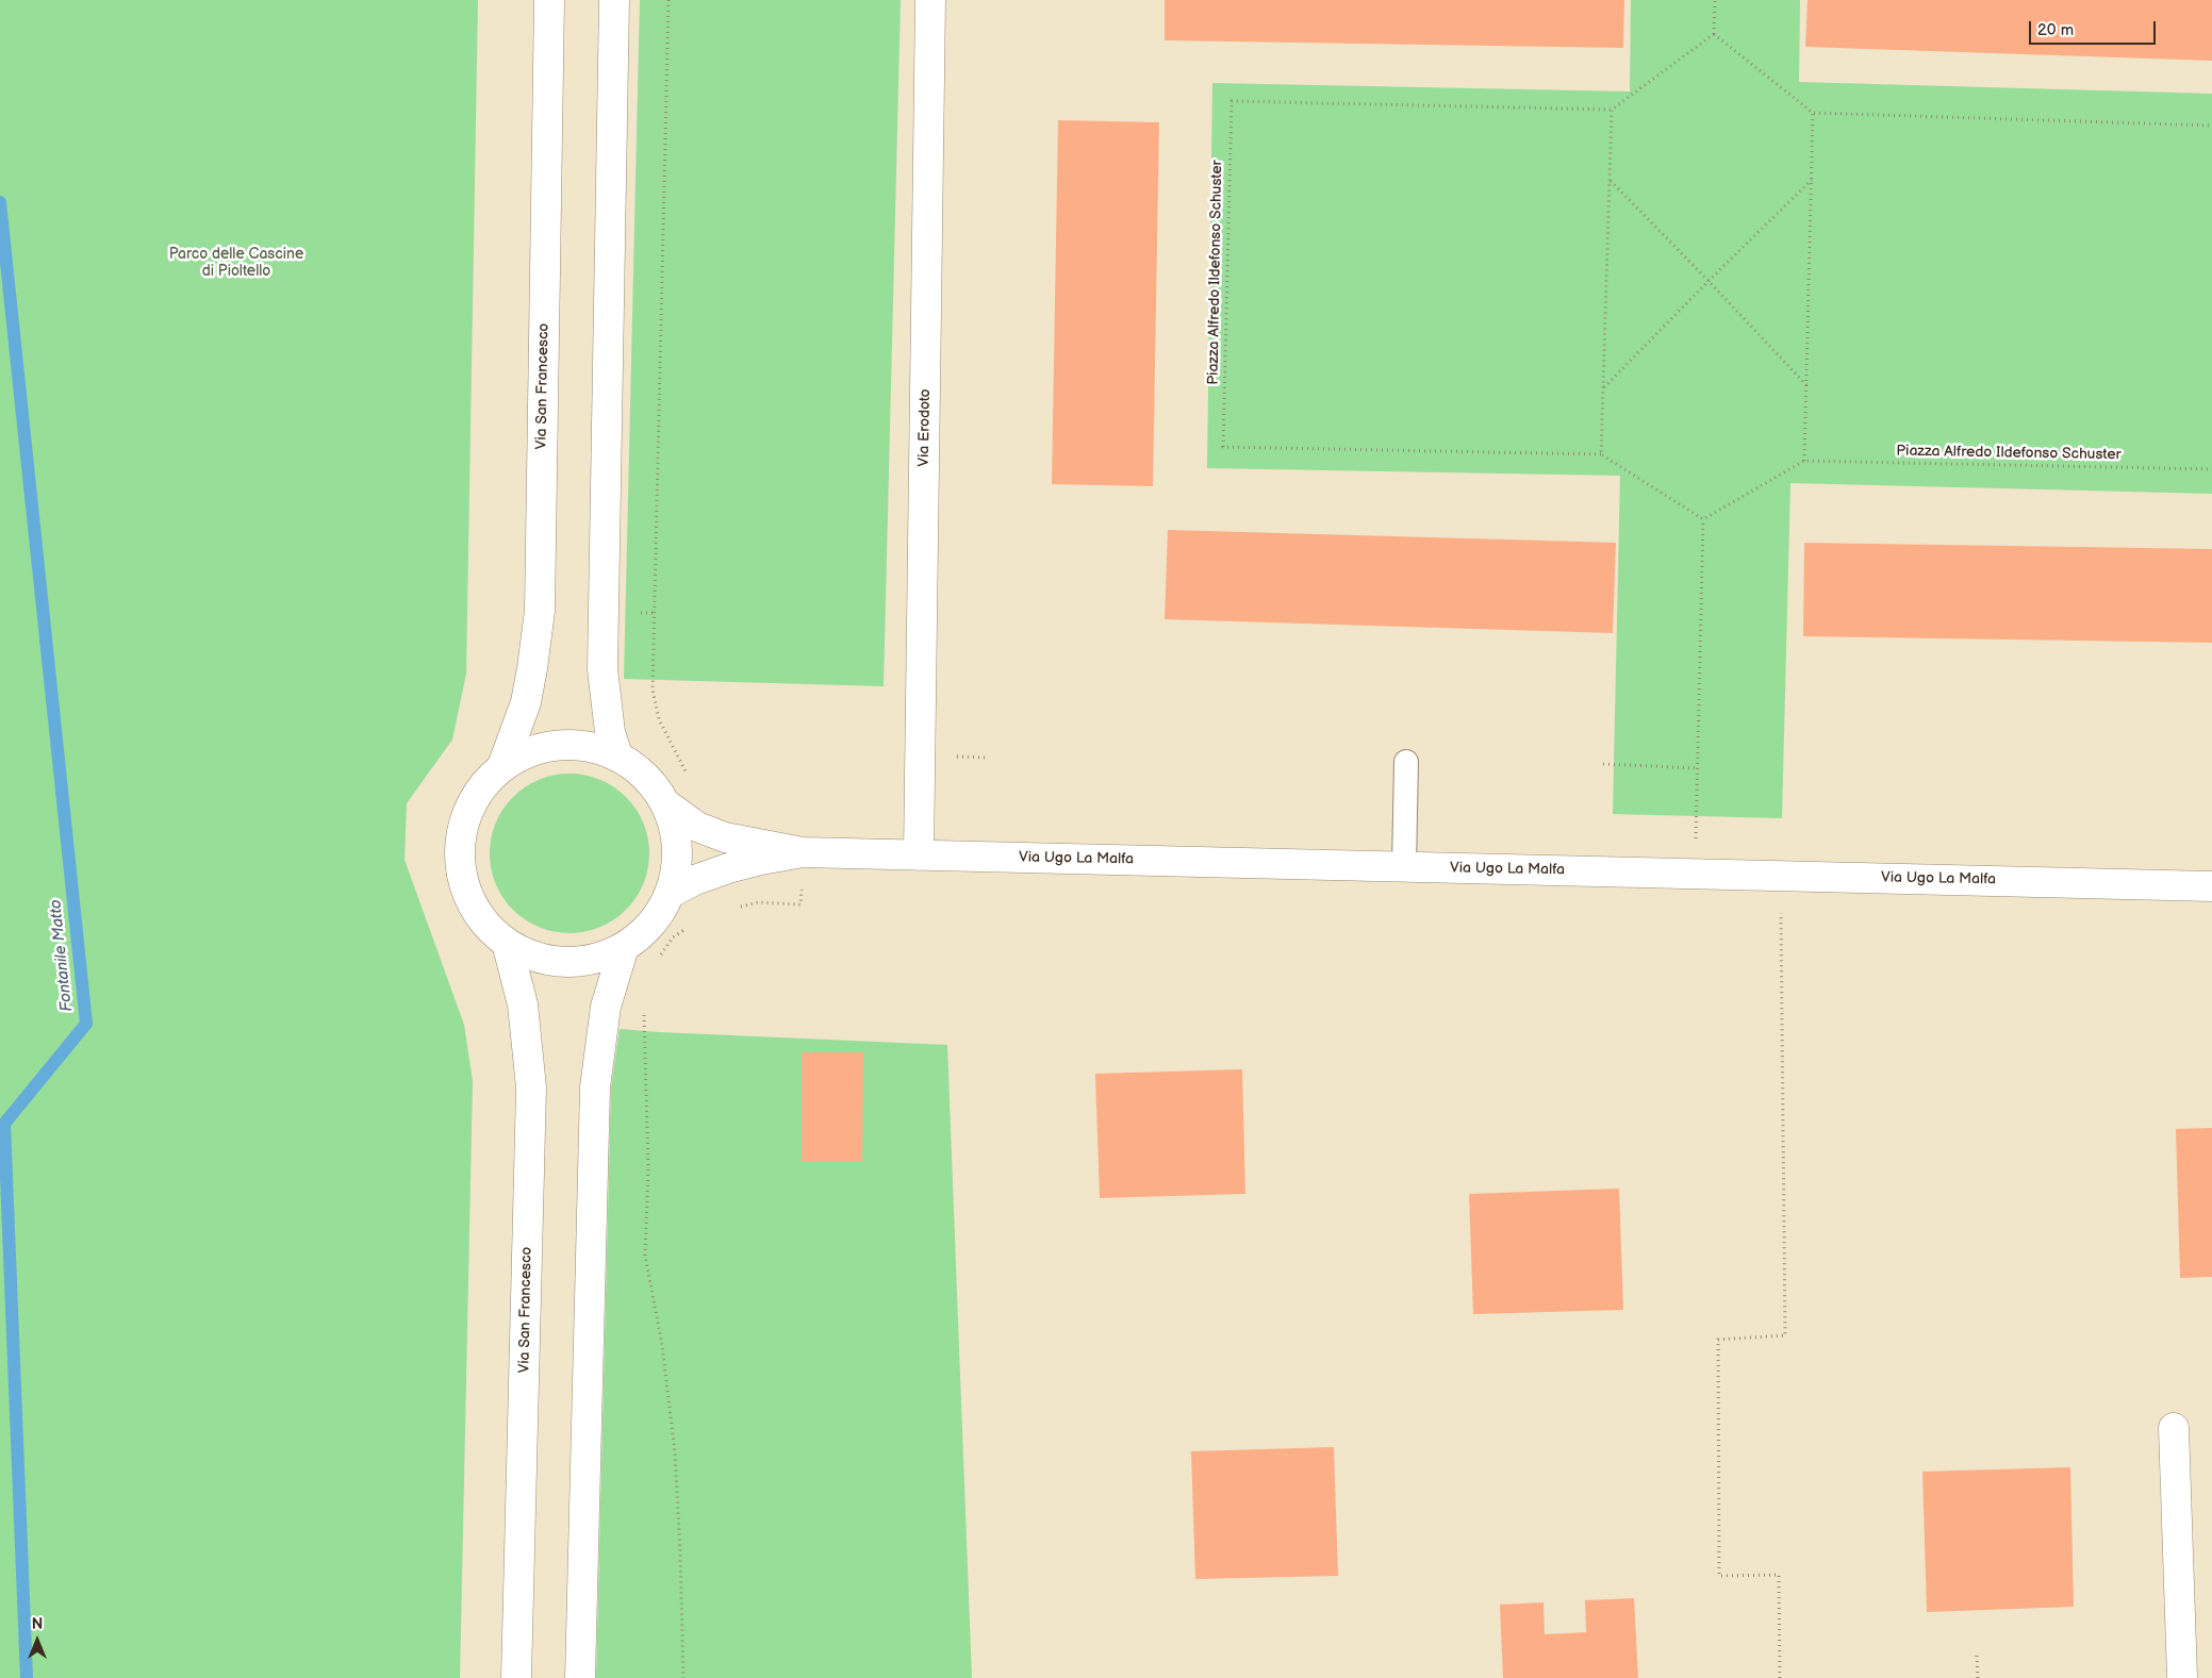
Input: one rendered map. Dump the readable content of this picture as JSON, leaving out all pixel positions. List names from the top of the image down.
{
  "streets": {
    "street": ["Via San Francesco", "Via Erodoto", "Via Ugo La Malfa"],
    "path": ["Piazza Alfredo Ildefonso Schuster"]
  },
  "crossings": [
    ["Via Erodoto", "Via Ugo La Malfa"]
  ],
  "water": ["Fontanile Matto"],
  "parks": ["Parco delle Cascine di Pioltello"],
  "scale_bar": "20 m",
  "north": "top"
}
